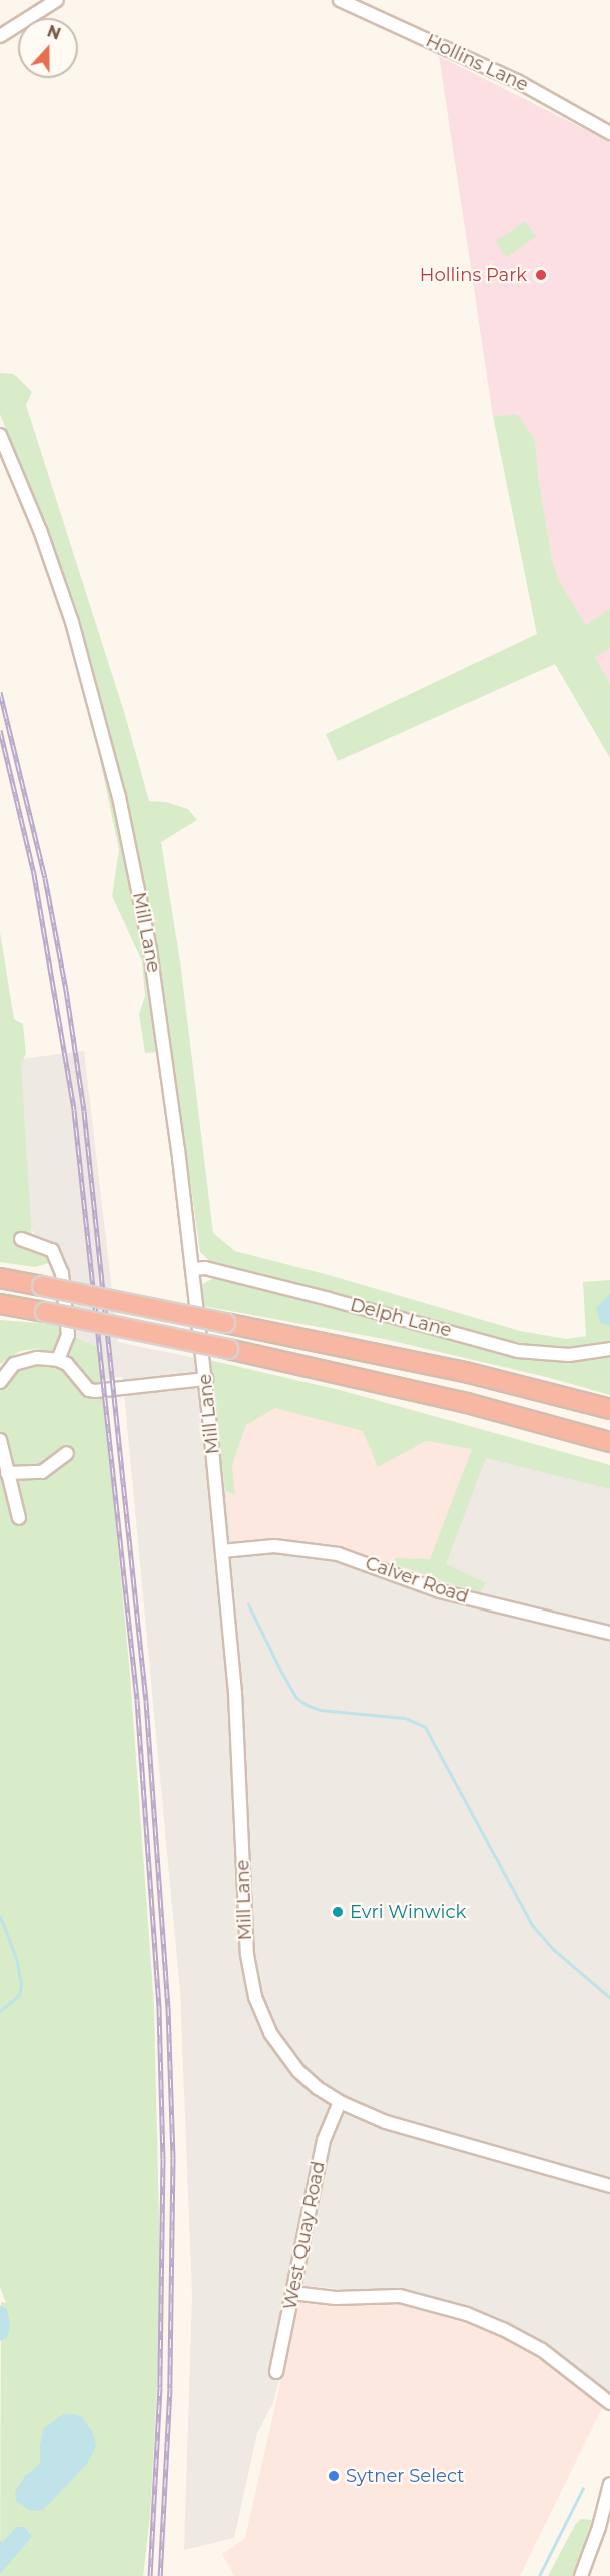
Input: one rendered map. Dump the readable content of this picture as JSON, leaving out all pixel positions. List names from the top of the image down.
{
  "streets": {
    "street": [
      "Hollins Lane",
      "Mill Lane",
      "Delph Lane",
      "Calver Road",
      "West Quay Road"
    ]
  },
  "crossings": [
    ["Mill Lane", "Delph Lane"],
    ["Mill Lane", "Calver Road"],
    ["Mill Lane", "West Quay Road"]
  ],
  "places": ["Hollins Park", "Evri Winwick", "Sytner Select"],
  "north": "top"
}
